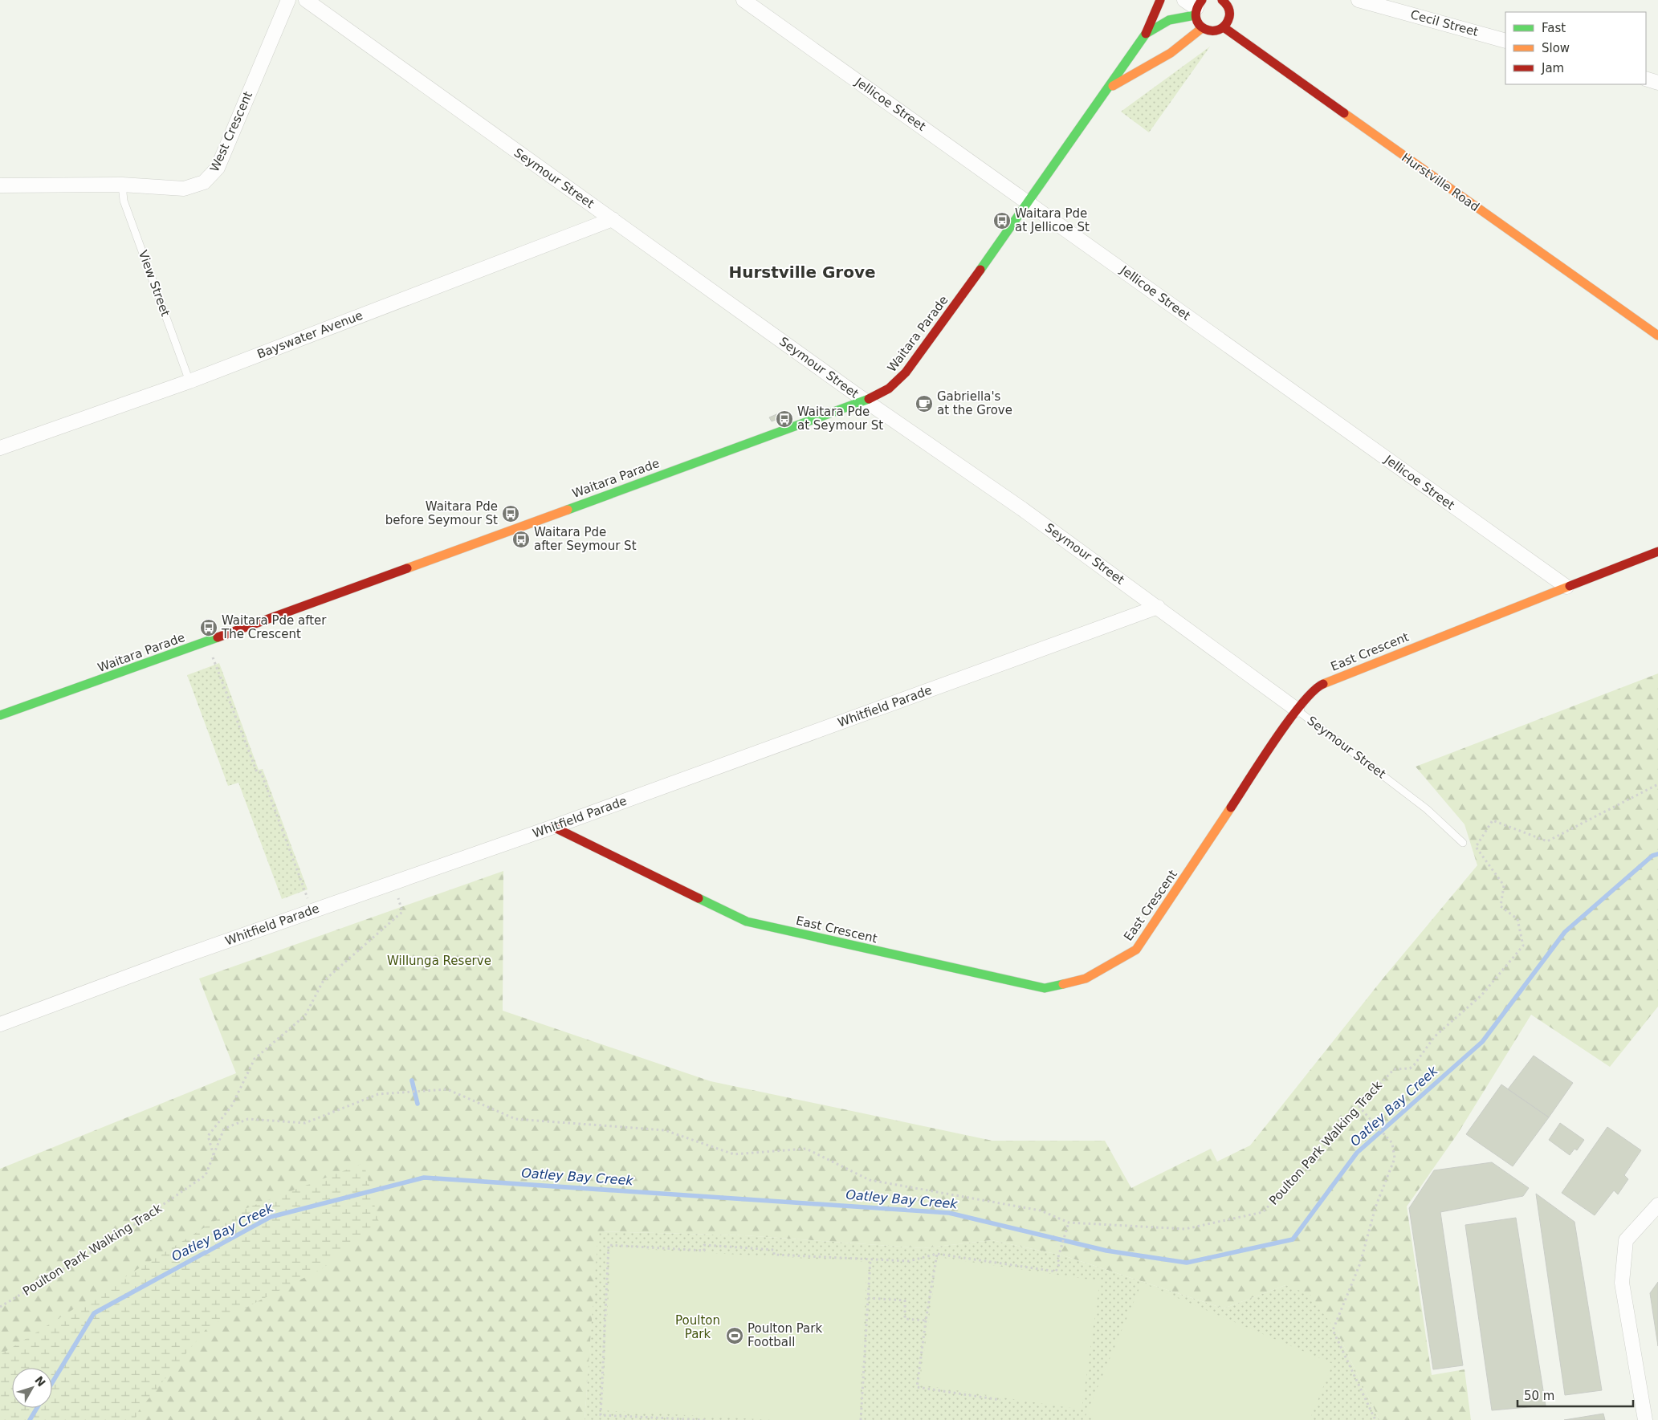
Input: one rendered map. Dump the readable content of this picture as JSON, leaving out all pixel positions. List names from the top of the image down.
{
  "streets": {
    "street": [
      "Cecil Street",
      "Jellicoe Street",
      "West Crescent",
      "Seymour Street",
      "Hurstville Road",
      "Waitara Parade",
      "Bayswater Avenue",
      "East Crescent",
      "Whitfield Parade"
    ],
    "lane": ["View Street"],
    "path": ["Poulton Park Walking Track"]
  },
  "crossings": [
    ["Jellicoe Street", "Waitara Parade"],
    ["Jellicoe Street", "East Crescent"],
    ["West Crescent", "View Street"],
    ["Seymour Street", "Waitara Parade"],
    ["Seymour Street", "Bayswater Avenue"],
    ["Seymour Street", "East Crescent"],
    ["Seymour Street", "Whitfield Parade"],
    ["View Street", "Bayswater Avenue"],
    ["East Crescent", "Whitfield Parade"]
  ],
  "districts": ["Hurstville Grove"],
  "water": ["Oatley Bay Creek"],
  "parks": ["Willunga Reserve", "Poulton Park"],
  "places": {
    "bus stop": [
      "Waitara Pde at Jellicoe St",
      "Waitara Pde at Seymour St",
      "Waitara Pde before Seymour St",
      "Waitara Pde after Seymour St",
      "Waitara Pde after The Crescent"
    ],
    "cafe": ["Gabriella's at the Grove"],
    "sports": ["Poulton Park Football"]
  },
  "legend": ["Fast", "Slow", "Jam"],
  "scale_bar": "50 m",
  "north": "top right"
}
